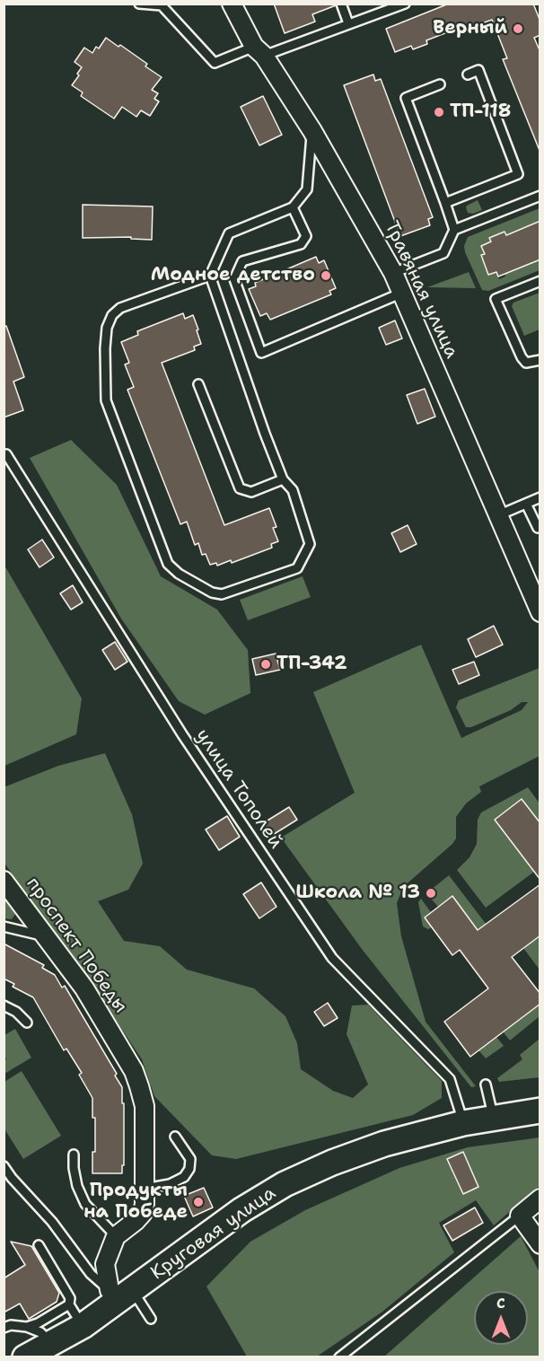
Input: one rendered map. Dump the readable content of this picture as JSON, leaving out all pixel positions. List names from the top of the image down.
{
  "streets": {
    "street": ["Травяная улица", "проспект Победы", "Круговая улица"],
    "lane": ["улица Тополей"]
  },
  "crossings": [
    ["улица Тополей", "Круговая улица"]
  ],
  "places": [
    "Верный",
    "ТП-118",
    "Модное детство",
    "ТП-342",
    "Школа № 13",
    "Продукты на Победе"
  ],
  "north": "top"
}
